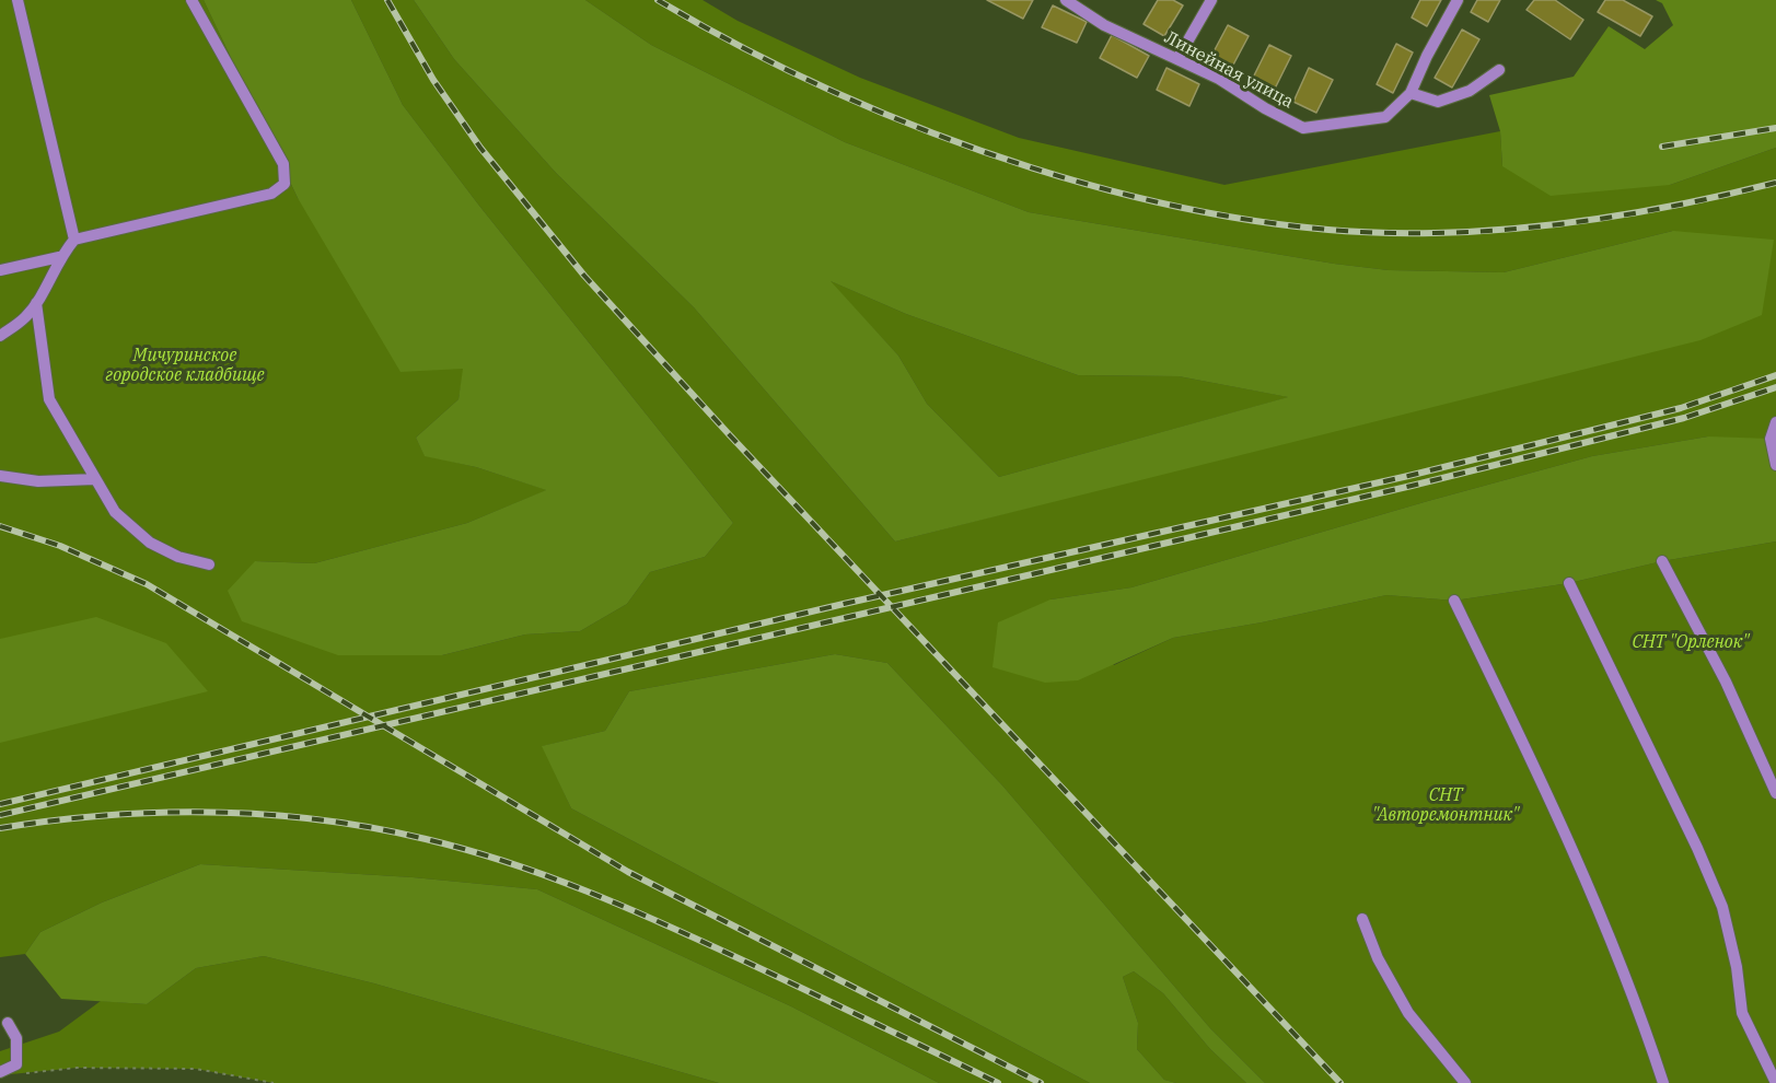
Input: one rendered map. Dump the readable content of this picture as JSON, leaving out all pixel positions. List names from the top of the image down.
{
  "streets": {
    "street": ["Линейная улица"]
  },
  "parks": ["Мичуринское городское кладбище", "СНТ \"Орленок\"", "СНТ \"Авторемонтник\""]
}
